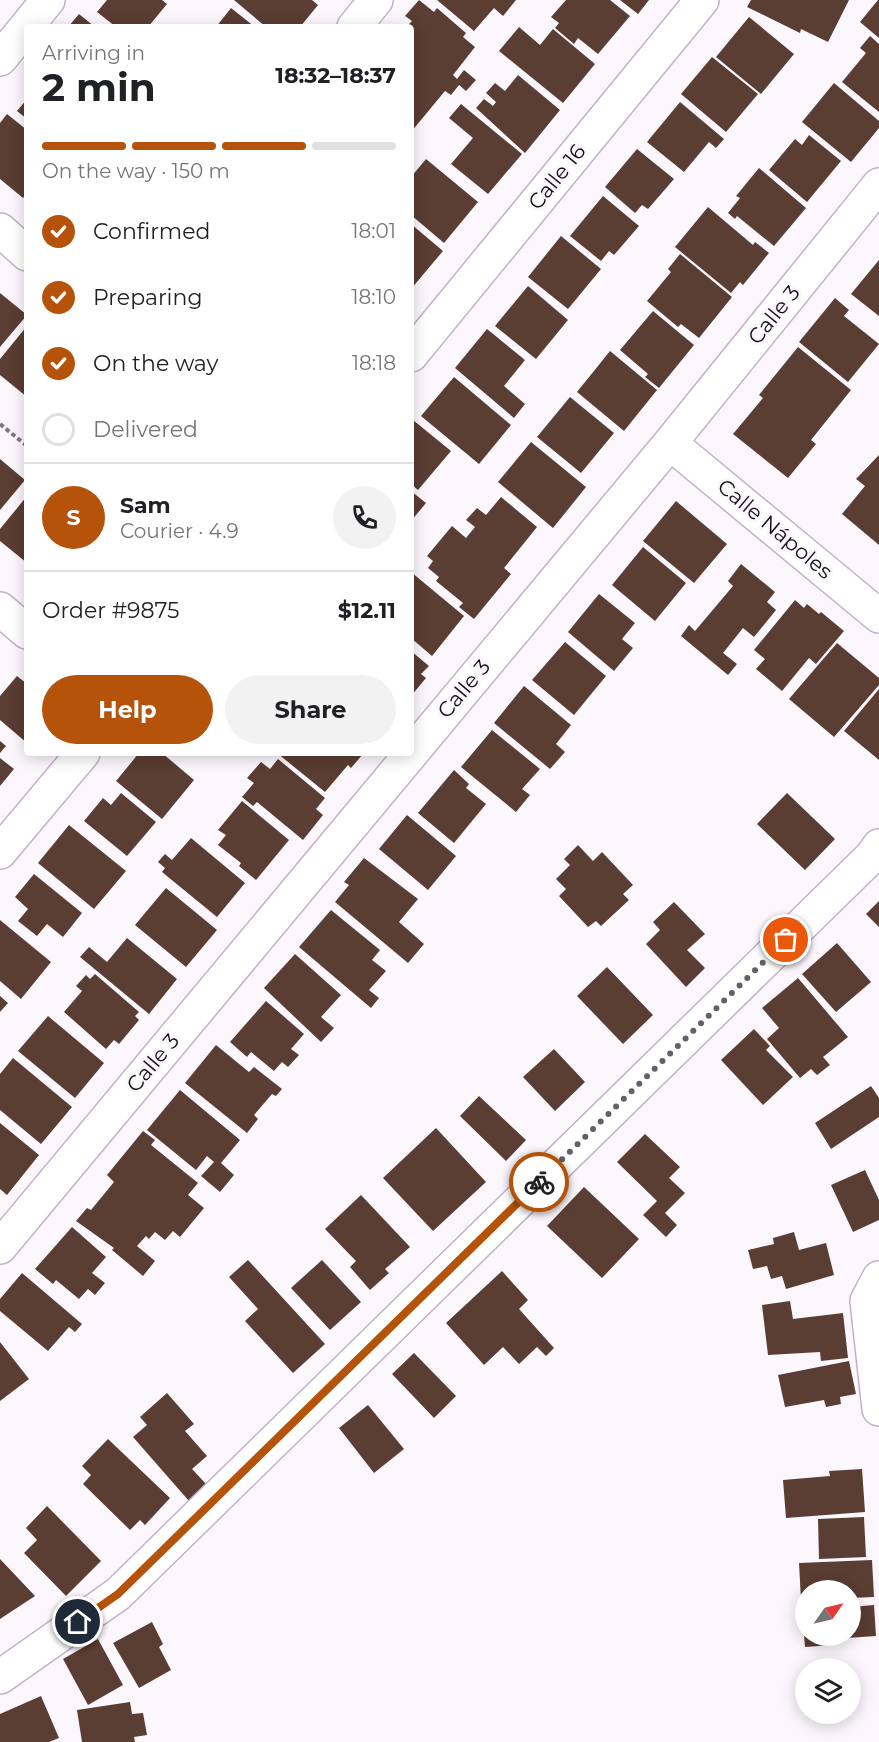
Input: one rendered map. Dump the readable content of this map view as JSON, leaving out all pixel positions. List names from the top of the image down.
{
  "streets": {
    "street": ["Calle 16", "Calle 3", "Calle Nápoles"]
  },
  "crossings": [
    ["Calle 3", "Calle Nápoles"]
  ],
  "north": "top right",
  "page": {
    "heading": ["2 min", "Arriving in", "18:32–18:37"],
    "panel": [
      "Sam",
      "Courier · 4.9",
      "Order #9875",
      "$12.11"
    ],
    "bar": "On the way · 150 m",
    "list": [
      ["Confirmed", "18:01"],
      ["Preparing", "18:10"],
      ["On the way", "18:18"],
      "Delivered"
    ],
    "round": "S",
    "buttons": ["Help", "Share"]
  }
}
